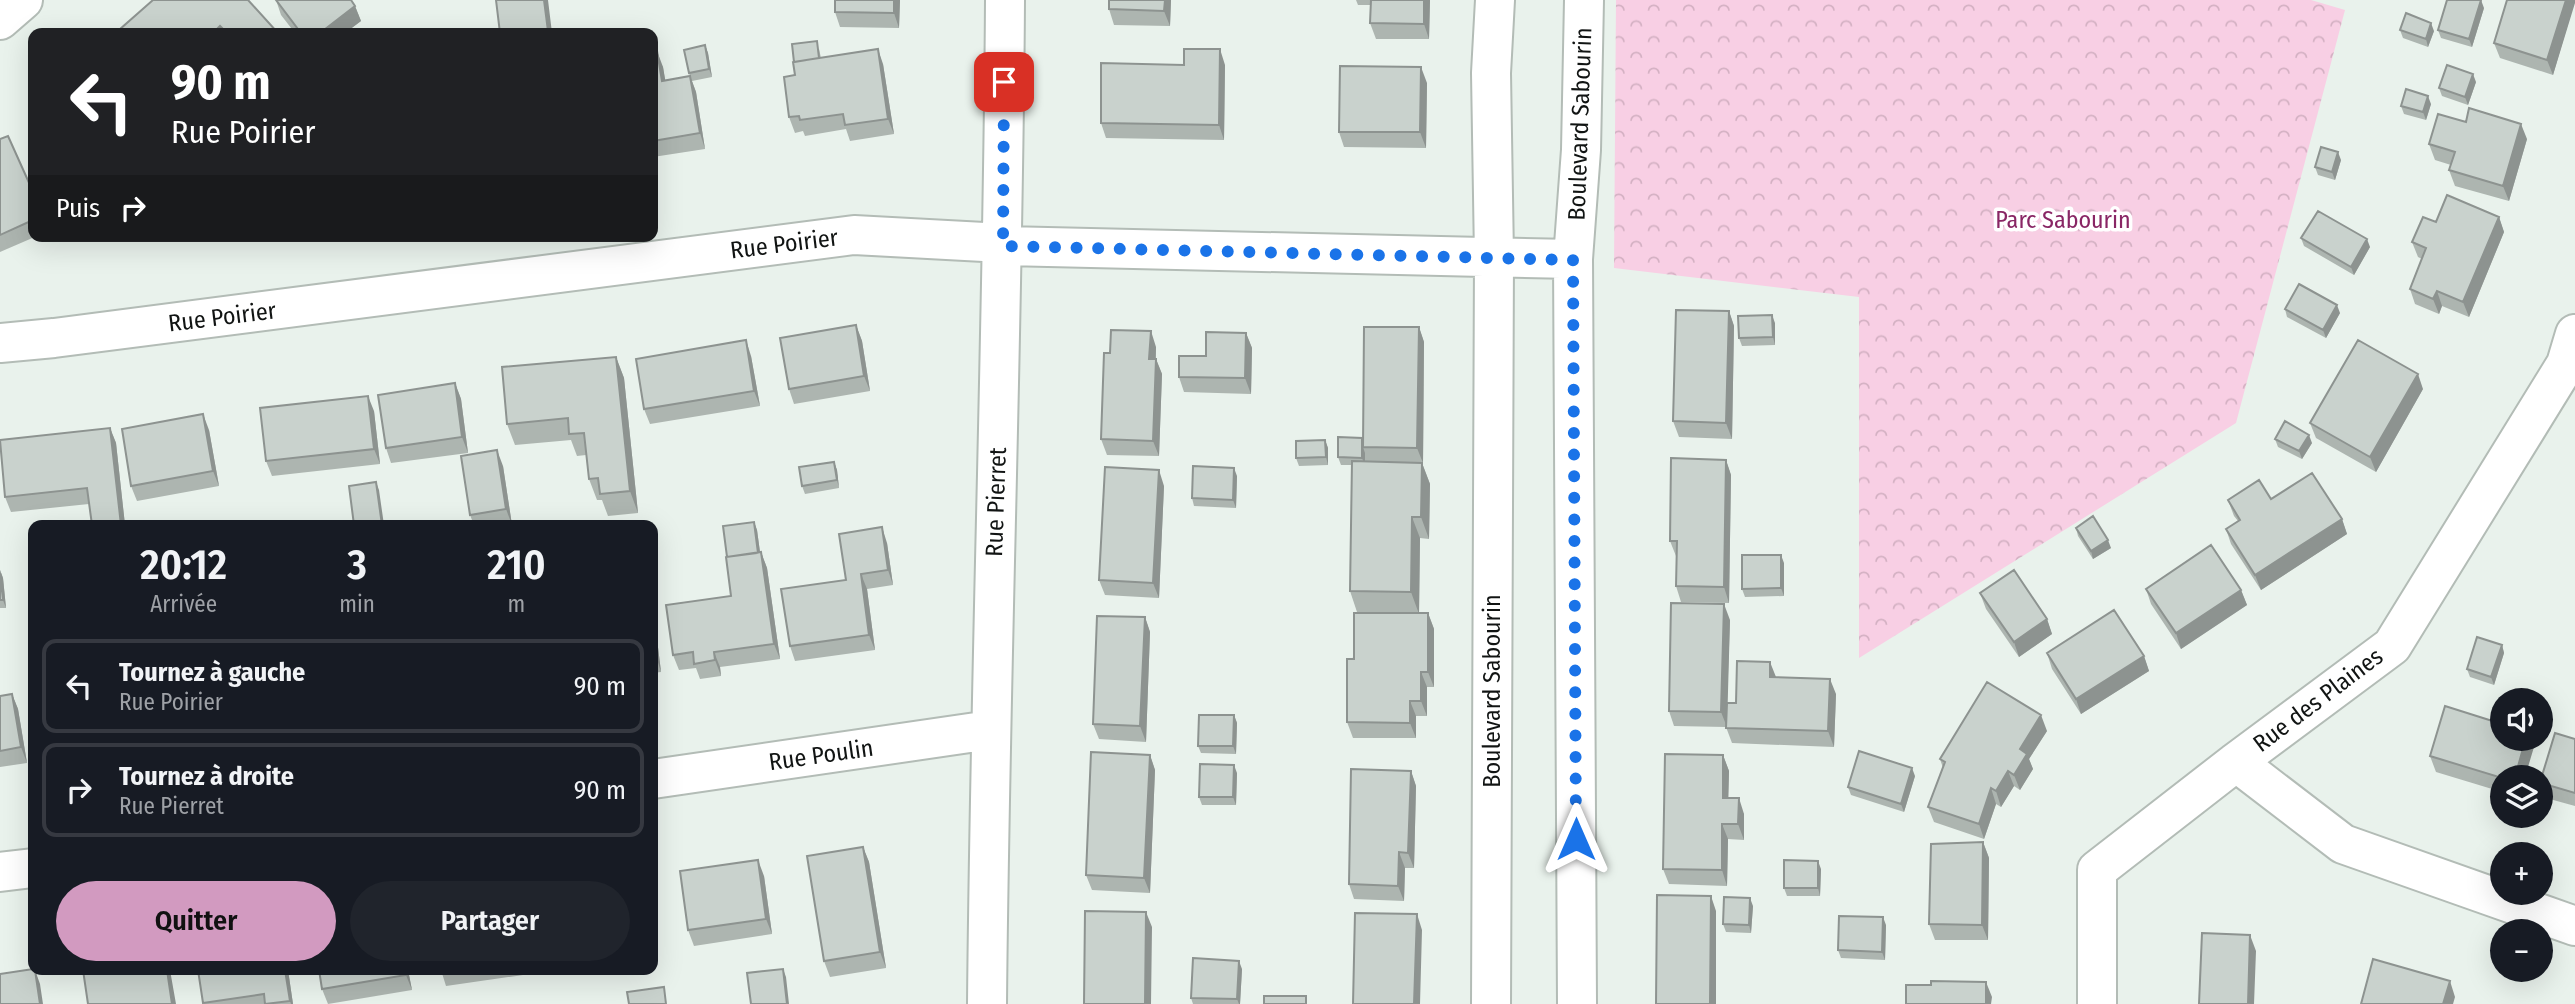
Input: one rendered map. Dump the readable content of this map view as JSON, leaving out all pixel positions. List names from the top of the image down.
{
  "streets": {
    "street": [
      "Boulevard Sabourin",
      "Rue Poirier",
      "Rue Pierret",
      "Rue des Plaines",
      "Rue Poulin"
    ]
  },
  "crossings": [
    ["Boulevard Sabourin", "Rue Poirier"],
    ["Rue Poirier", "Rue Pierret"],
    ["Rue Pierret", "Rue Poulin"]
  ],
  "parks": ["Parc Sabourin"],
  "page": {
    "turn": ["90 m", "Rue Poirier"],
    "then": "Puis",
    "eta": [
      "20:12",
      "Arrivée",
      "3",
      "min",
      "210",
      "m"
    ],
    "list": [
      {
        "name": "Tournez à gauche",
        "note": "Rue Poirier",
        "value": "90 m"
      },
      {
        "name": "Tournez à droite",
        "note": "Rue Pierret",
        "value": "90 m"
      }
    ],
    "map_buttons": ["+", "−"],
    "buttons": ["Quitter", "Partager"]
  }
}
